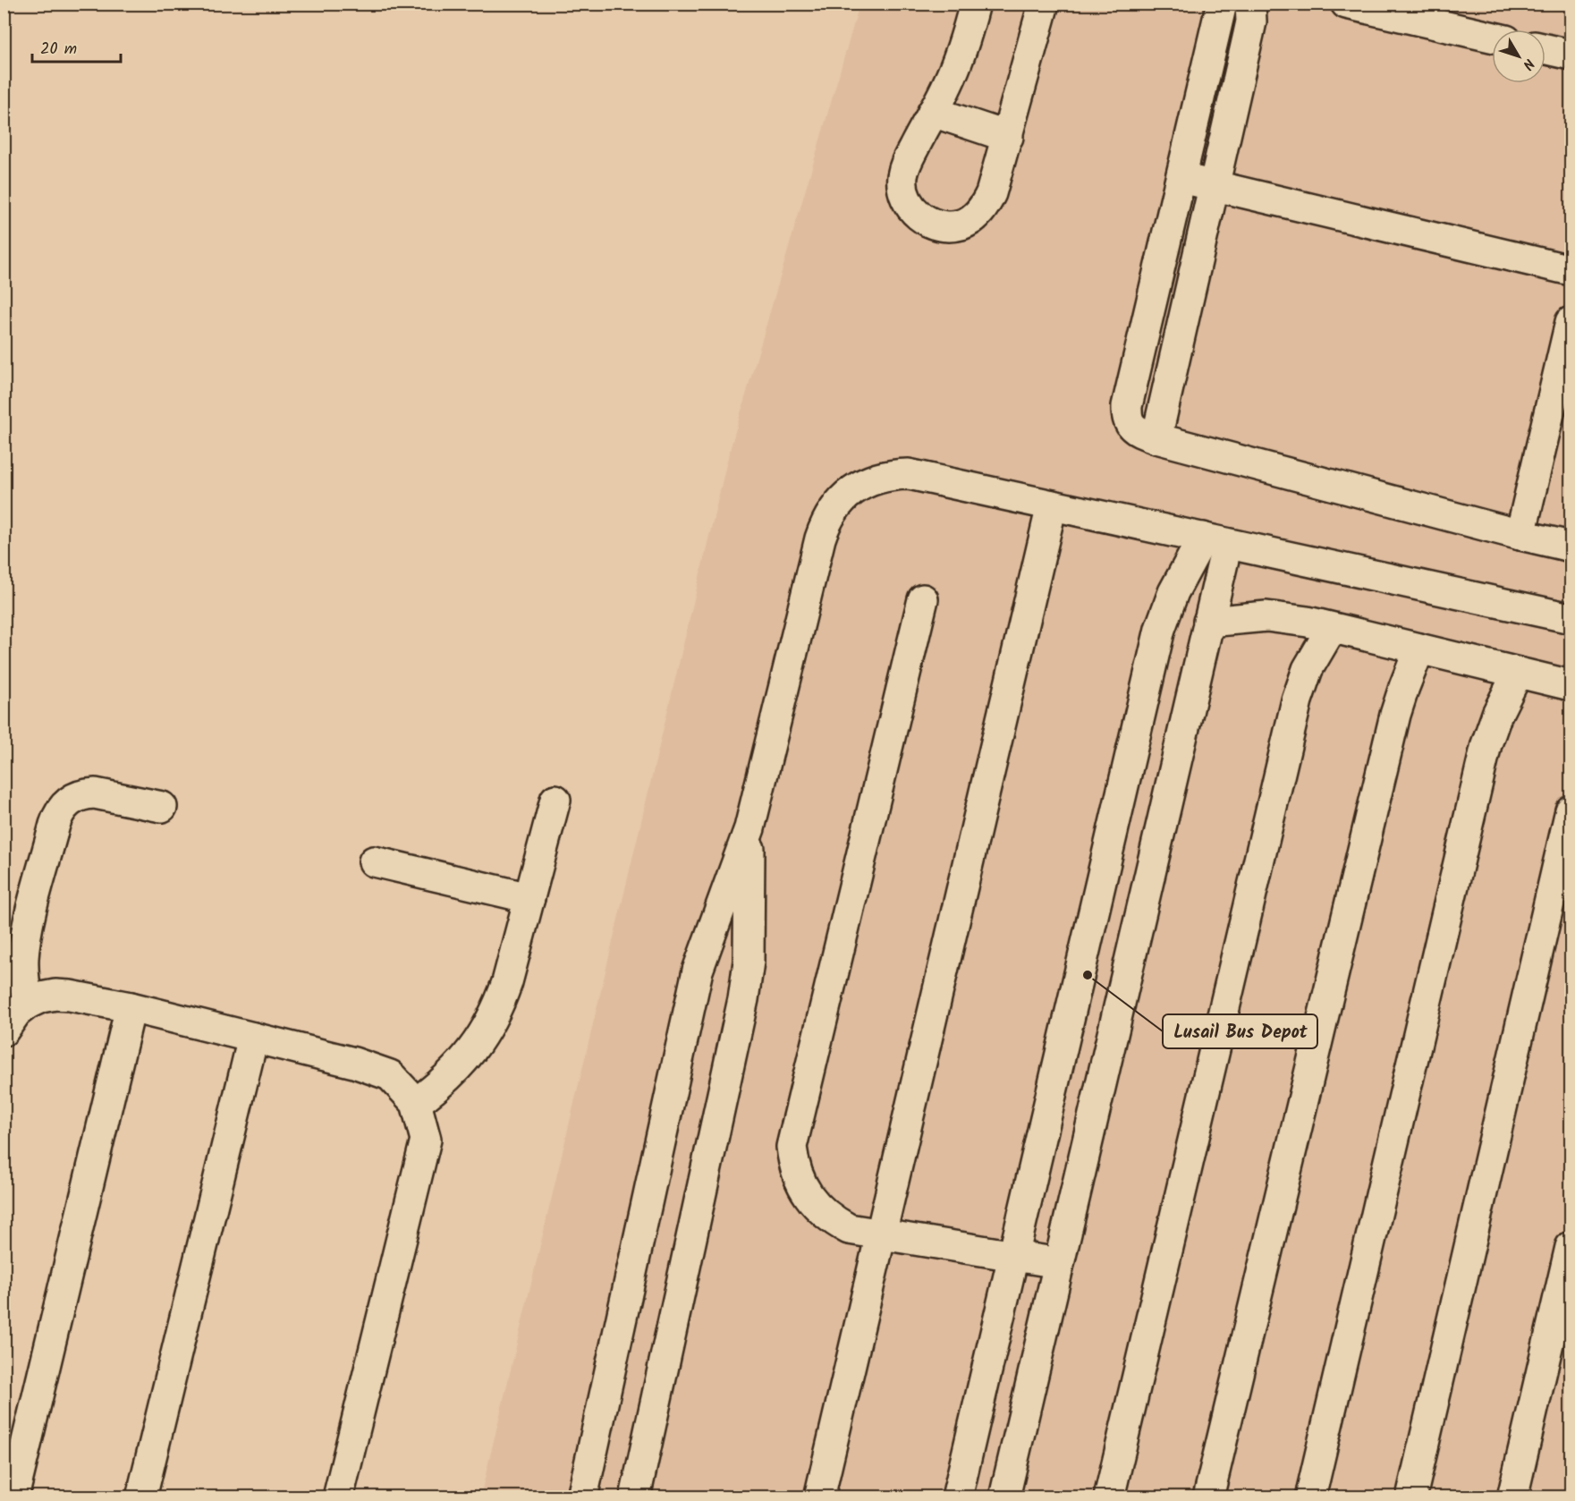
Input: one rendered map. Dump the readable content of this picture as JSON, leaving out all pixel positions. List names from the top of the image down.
{
  "places": ["Lusail Bus Depot"],
  "scale_bar": "20 m",
  "north": "bottom right"
}
